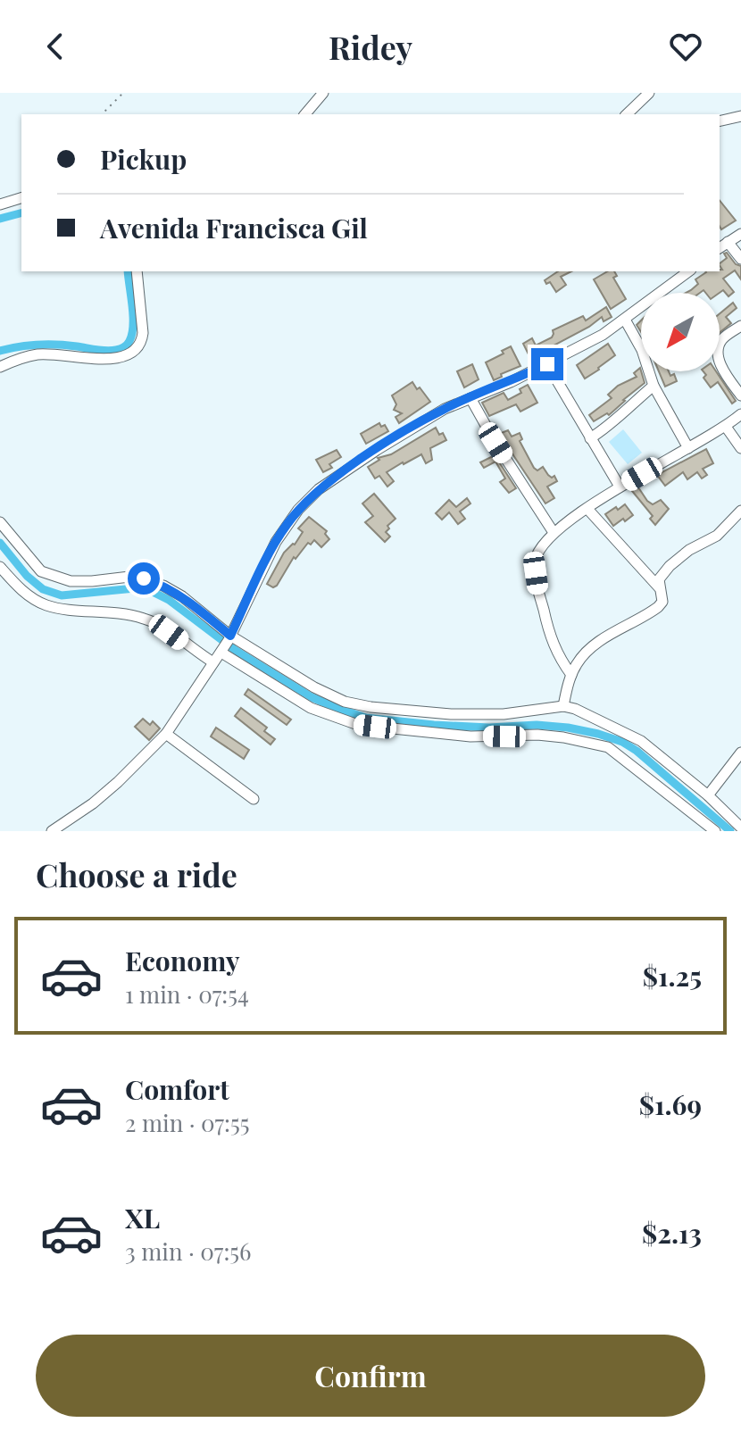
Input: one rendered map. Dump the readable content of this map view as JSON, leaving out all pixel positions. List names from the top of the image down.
{
  "north": "bottom left",
  "page": {
    "header": "Ridey",
    "banner": ["Pickup", "Avenida Francisca Gil"],
    "heading": "Choose a ride",
    "list": [
      {
        "name": "Economy",
        "note": "1 min · 07:54",
        "value": "$1.25"
      },
      {
        "name": "Comfort",
        "note": "2 min · 07:55",
        "value": "$1.69"
      },
      {
        "name": "XL",
        "note": "3 min · 07:56",
        "value": "$2.13"
      }
    ],
    "buttons": "Confirm"
  }
}
